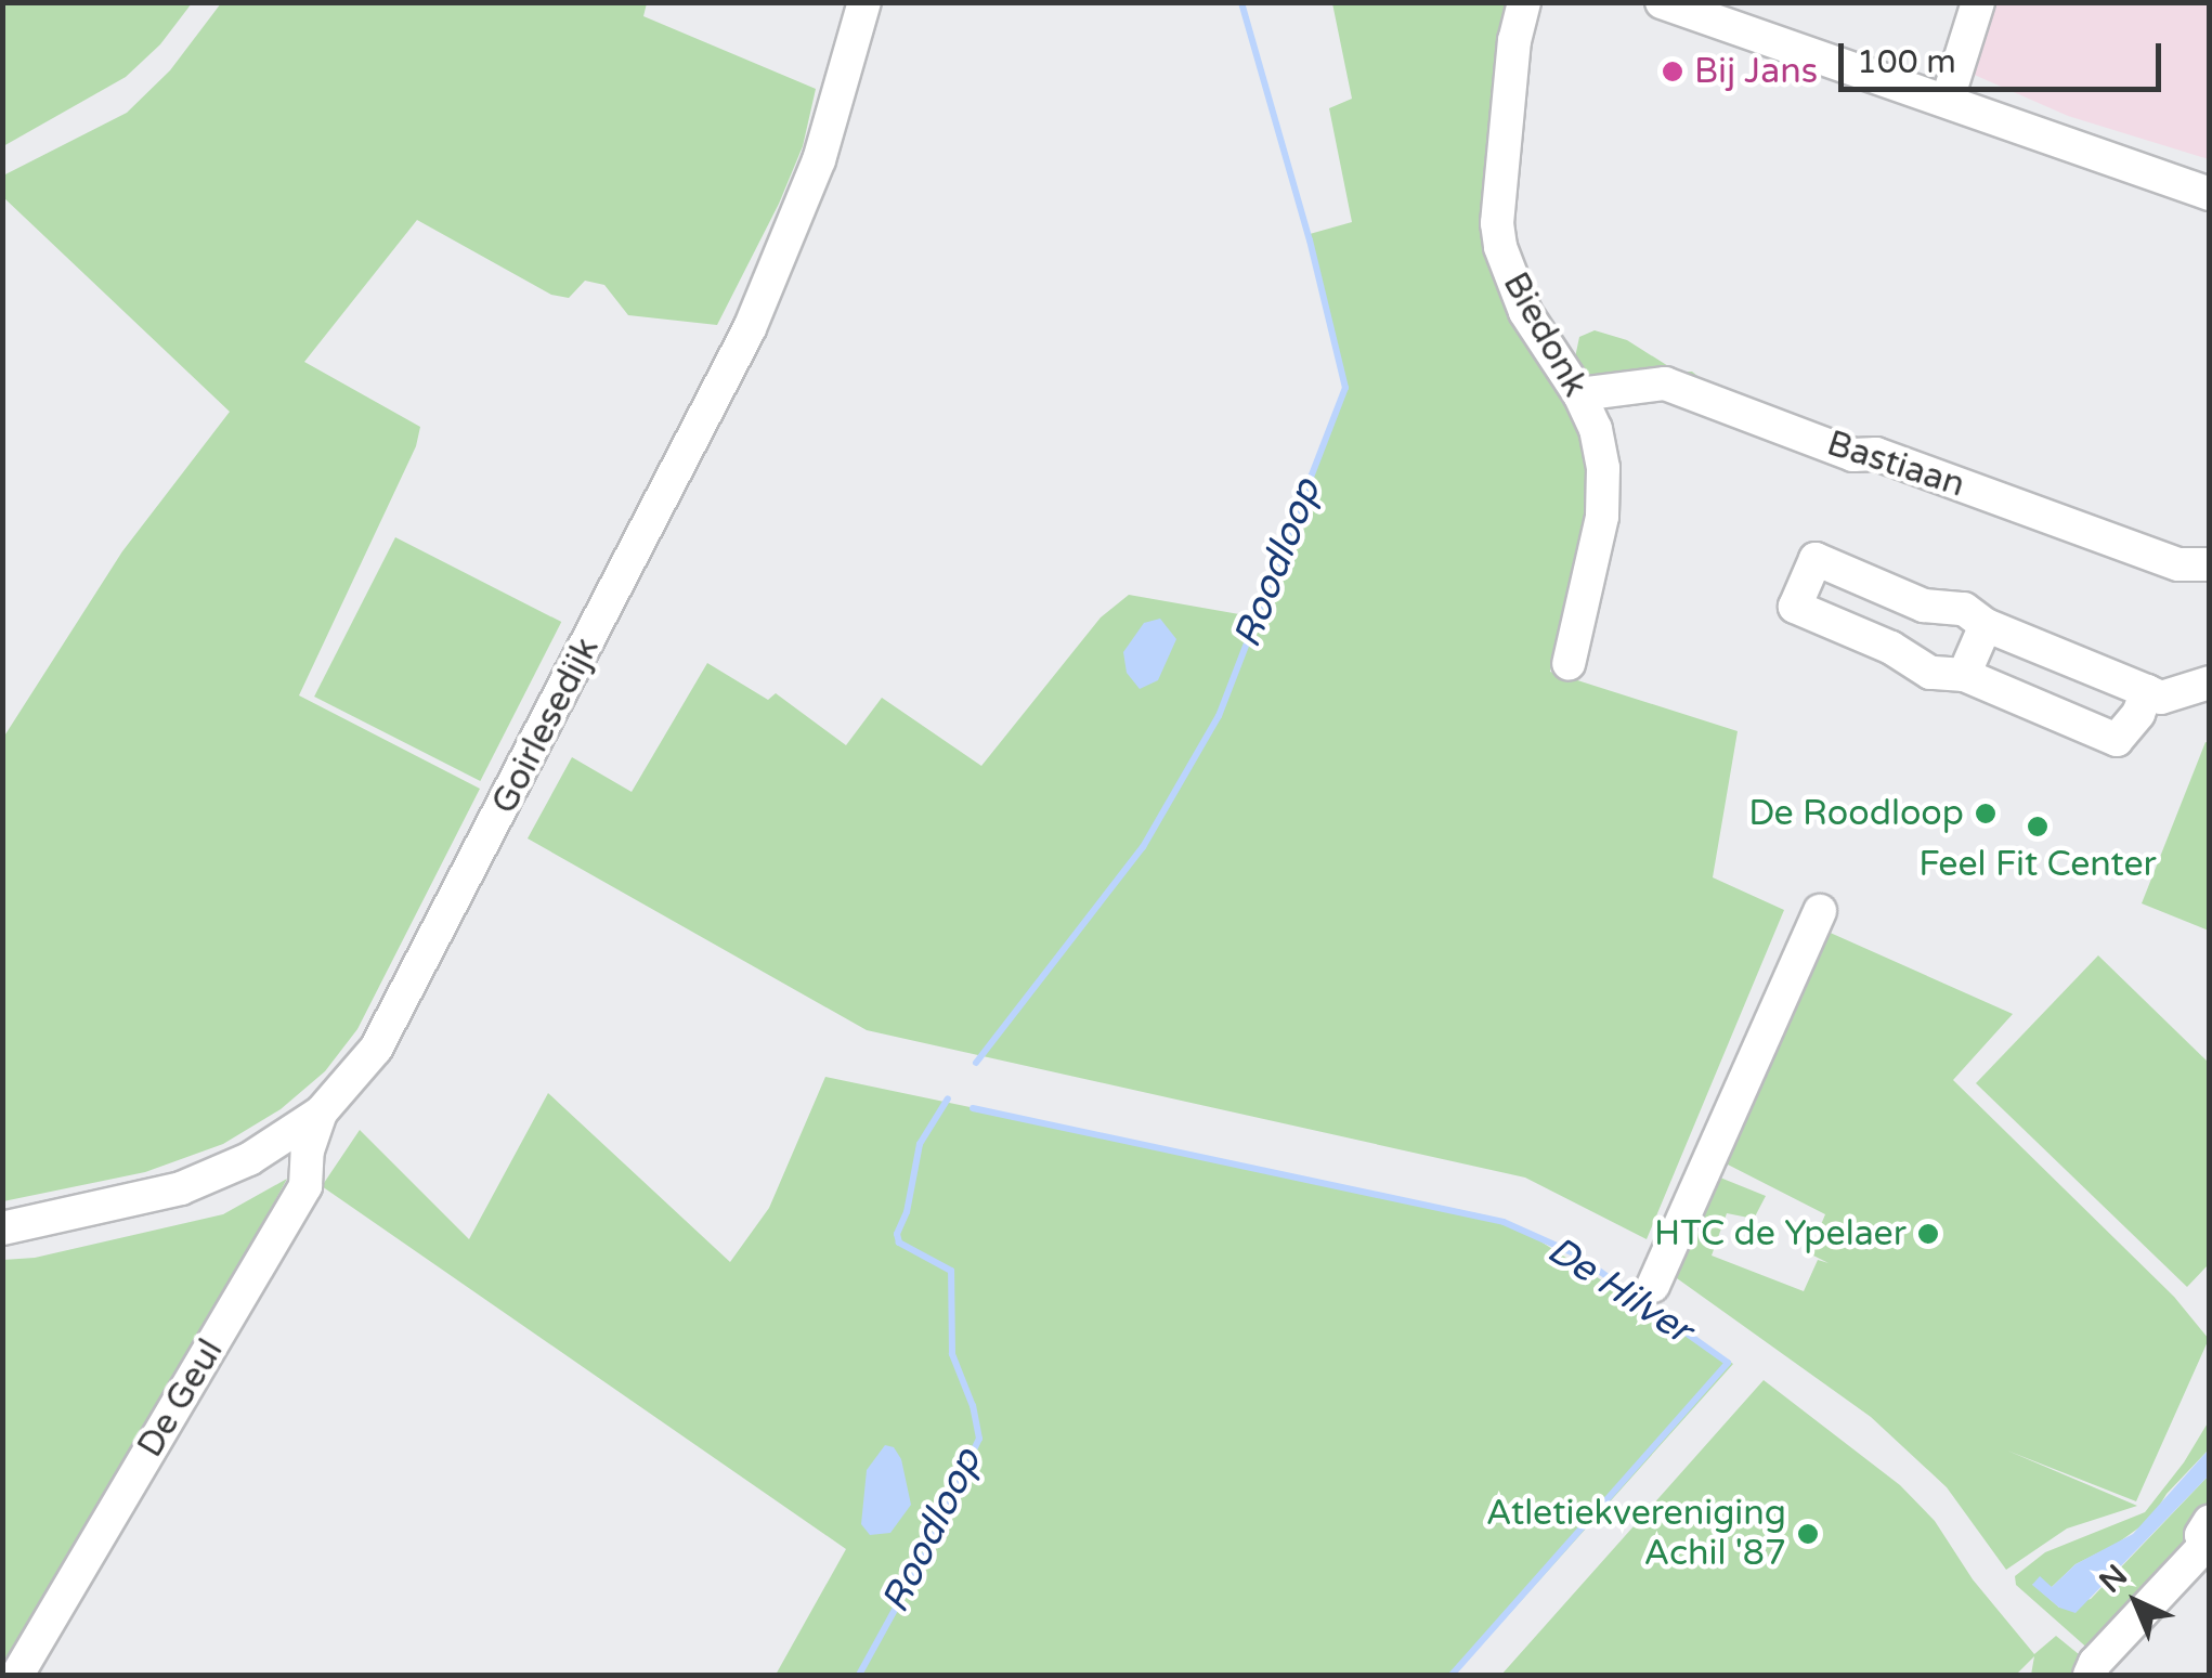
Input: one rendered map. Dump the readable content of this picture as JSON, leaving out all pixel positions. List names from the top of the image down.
{
  "streets": {
    "street": [
      "Biedonk",
      "Bastiaan",
      "Goirlesedijk",
      "De Geul"
    ]
  },
  "crossings": [
    ["Biedonk", "Bastiaan"],
    ["Goirlesedijk", "De Geul"]
  ],
  "water": ["Roodloop", "De Hilver"],
  "places": [
    "Bij Jans",
    "De Roodloop",
    "Feel Fit Center",
    "HTC de Ypelaer",
    "Atletiekvereniging Achil '87"
  ],
  "scale_bar": "100 m",
  "north": "top left"
}
